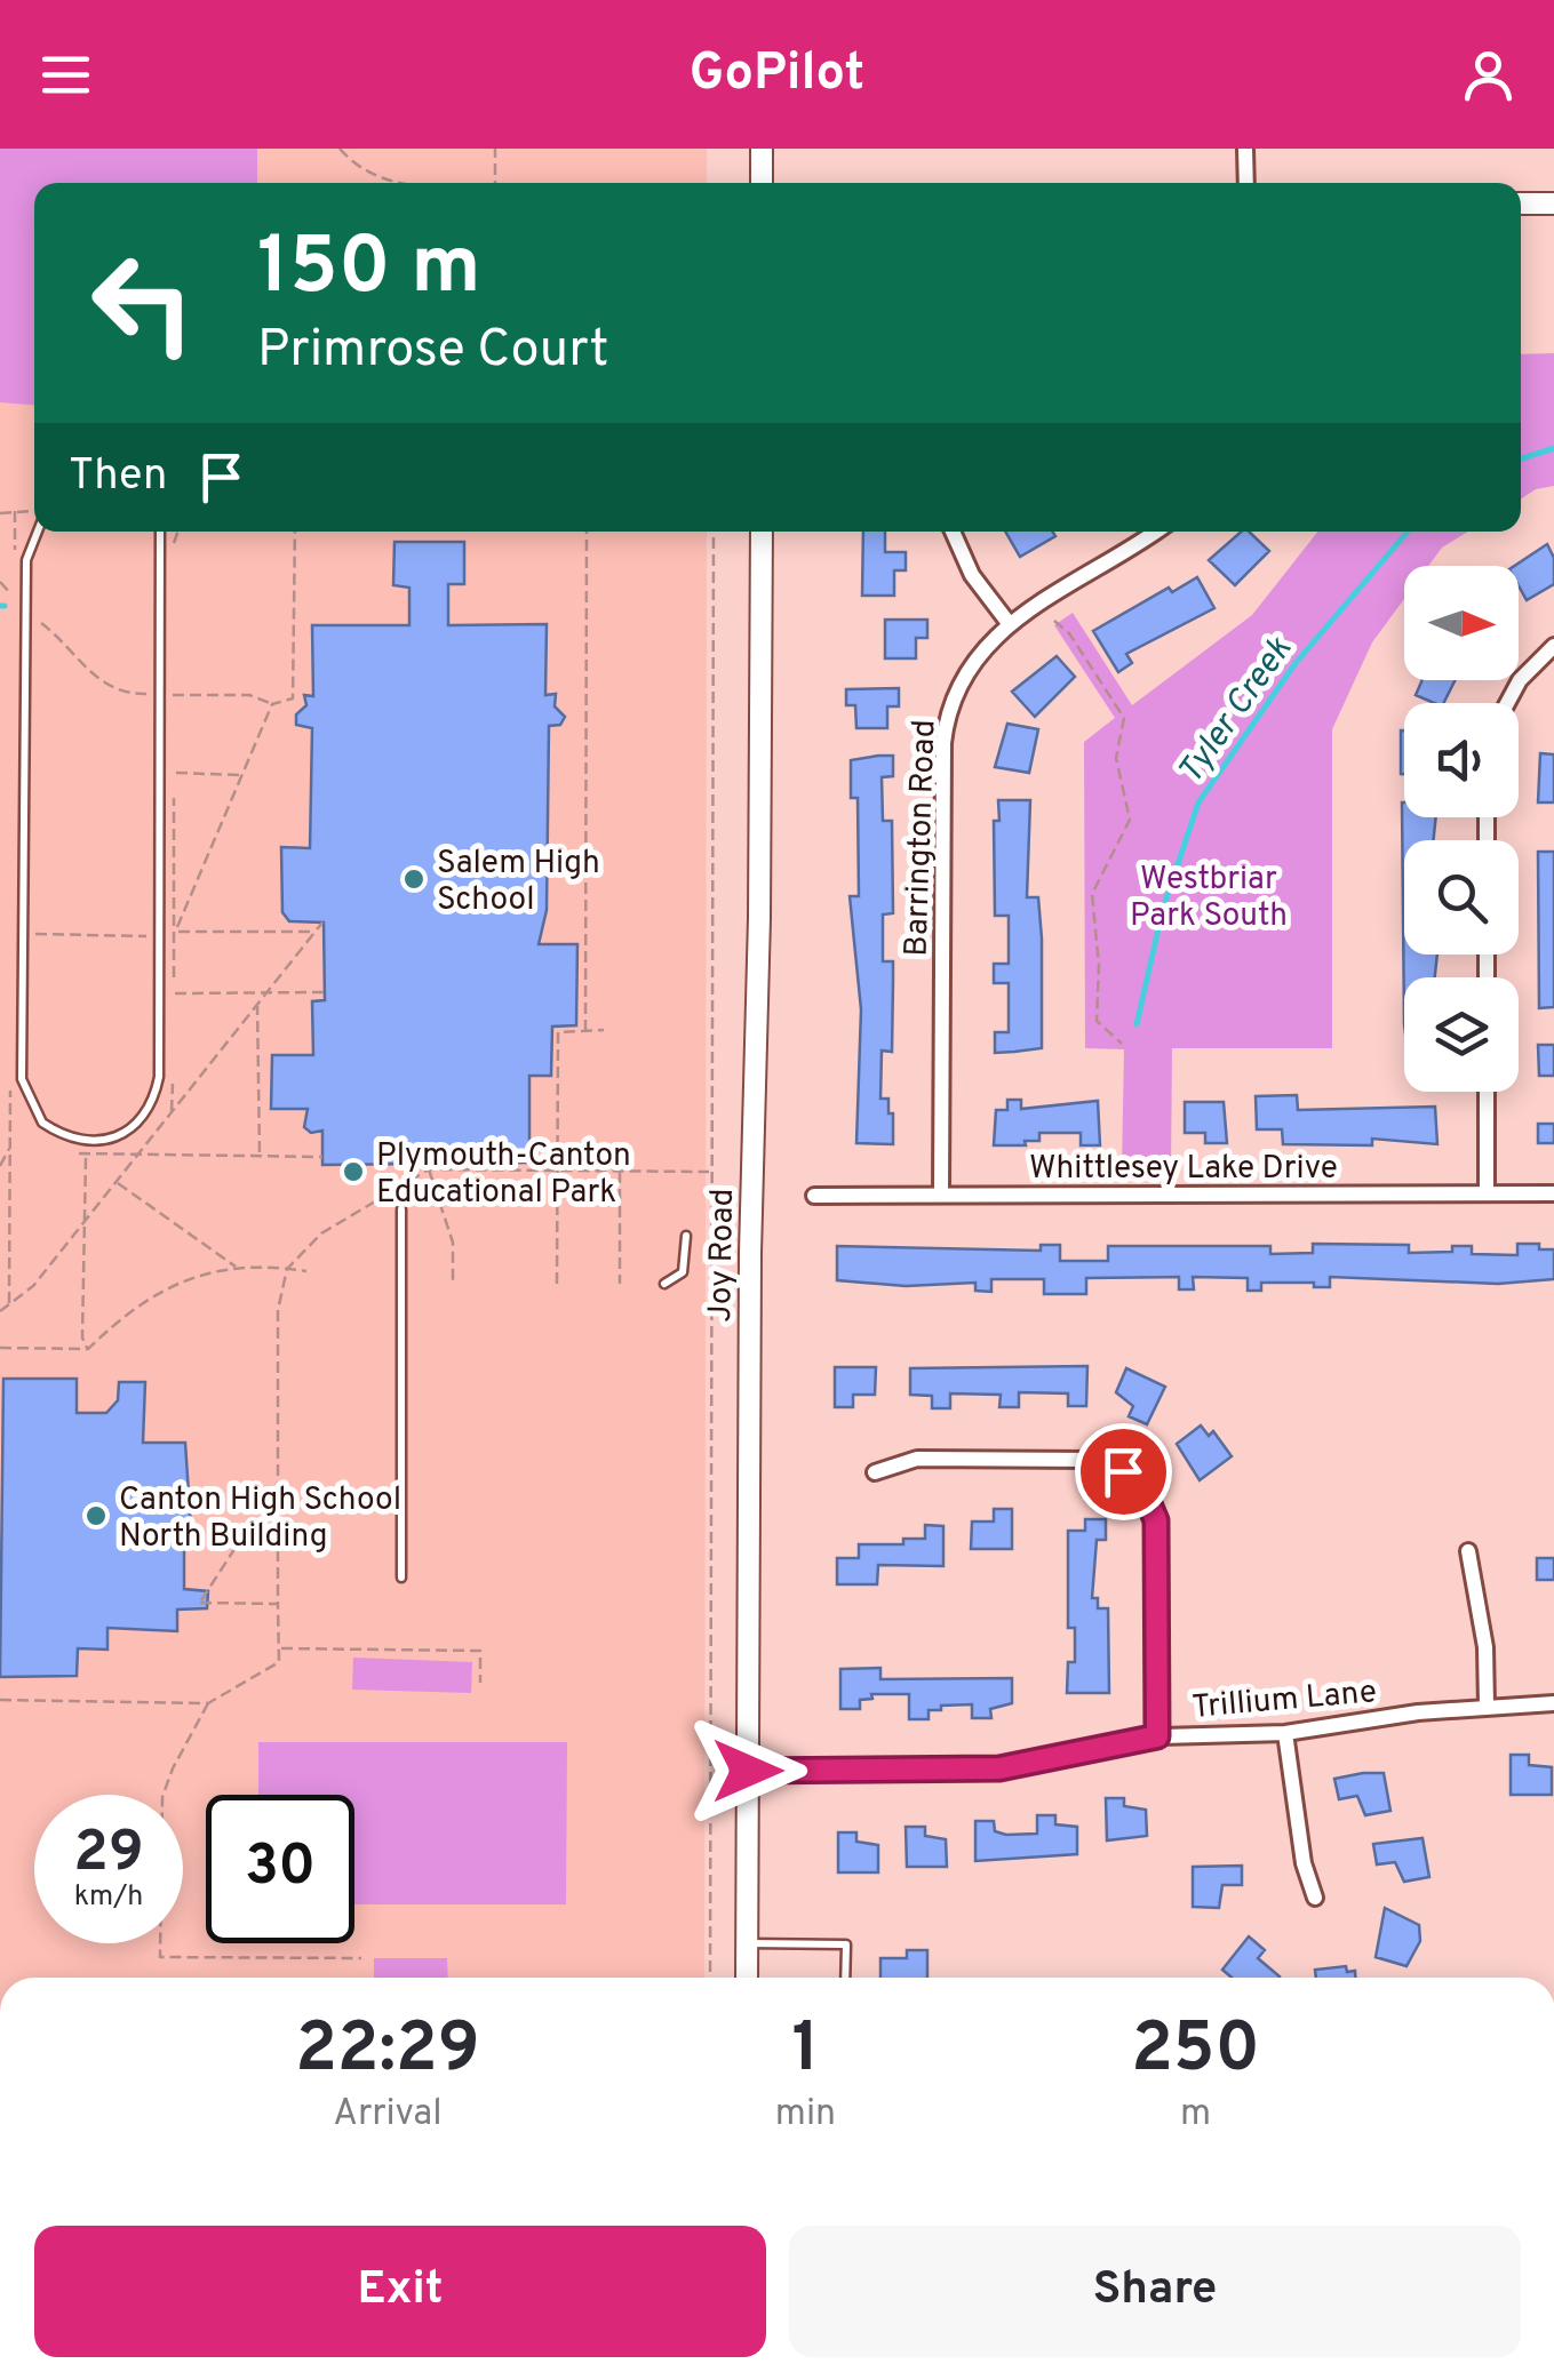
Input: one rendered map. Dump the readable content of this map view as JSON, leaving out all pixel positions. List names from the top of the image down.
{
  "streets": {
    "street": [
      "Barrington Road",
      "Whittlesey Lake Drive",
      "Joy Road",
      "Trillium Lane"
    ]
  },
  "crossings": [
    ["Barrington Road", "Whittlesey Lake Drive"],
    ["Joy Road", "Trillium Lane"]
  ],
  "water": ["Tyler Creek"],
  "parks": ["Westbriar Park South"],
  "places": ["Salem High School", "Plymouth-Canton Educational Park", "Canton High School North Building"],
  "north": "right",
  "page": {
    "header": "GoPilot",
    "turn": ["150 m", "Primrose Court"],
    "then": "Then",
    "speed": "29 km/h",
    "limit": "30",
    "eta": [
      "22:29",
      "Arrival",
      "1",
      "min",
      "250",
      "m"
    ],
    "buttons": ["Exit", "Share"]
  }
}
